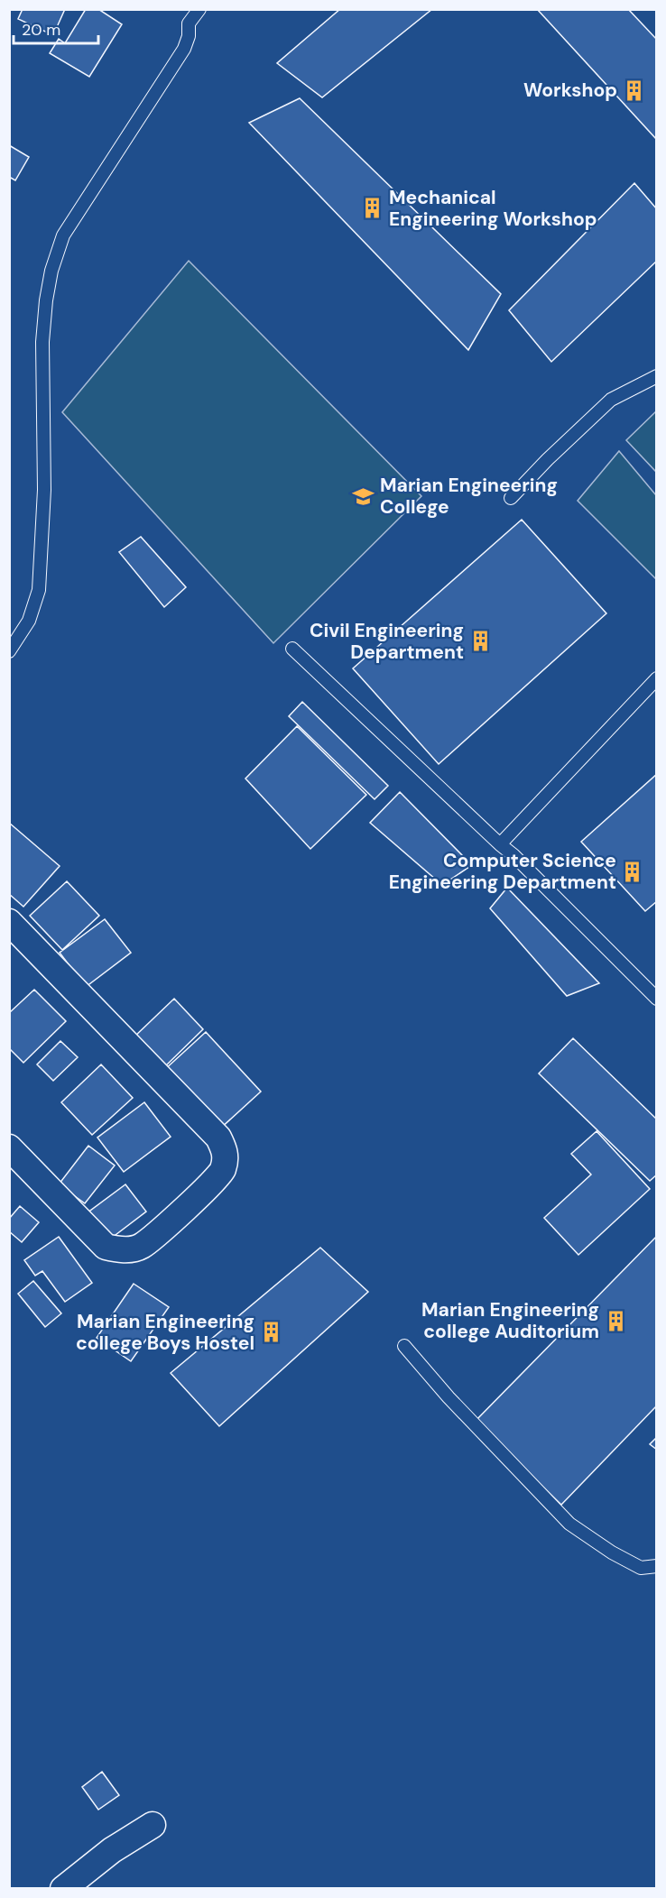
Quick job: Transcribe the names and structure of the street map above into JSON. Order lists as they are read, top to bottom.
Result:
{
  "places": {
    "building": [
      "Workshop",
      "Mechanical Engineering Workshop",
      "Civil Engineering Department",
      "Computer Science Engineering Department",
      "Marian Engineering college Auditorium",
      "Marian Engineering college Boys Hostel"
    ],
    "school or university": ["Marian Engineering College"]
  },
  "scale_bar": "20 m"
}
